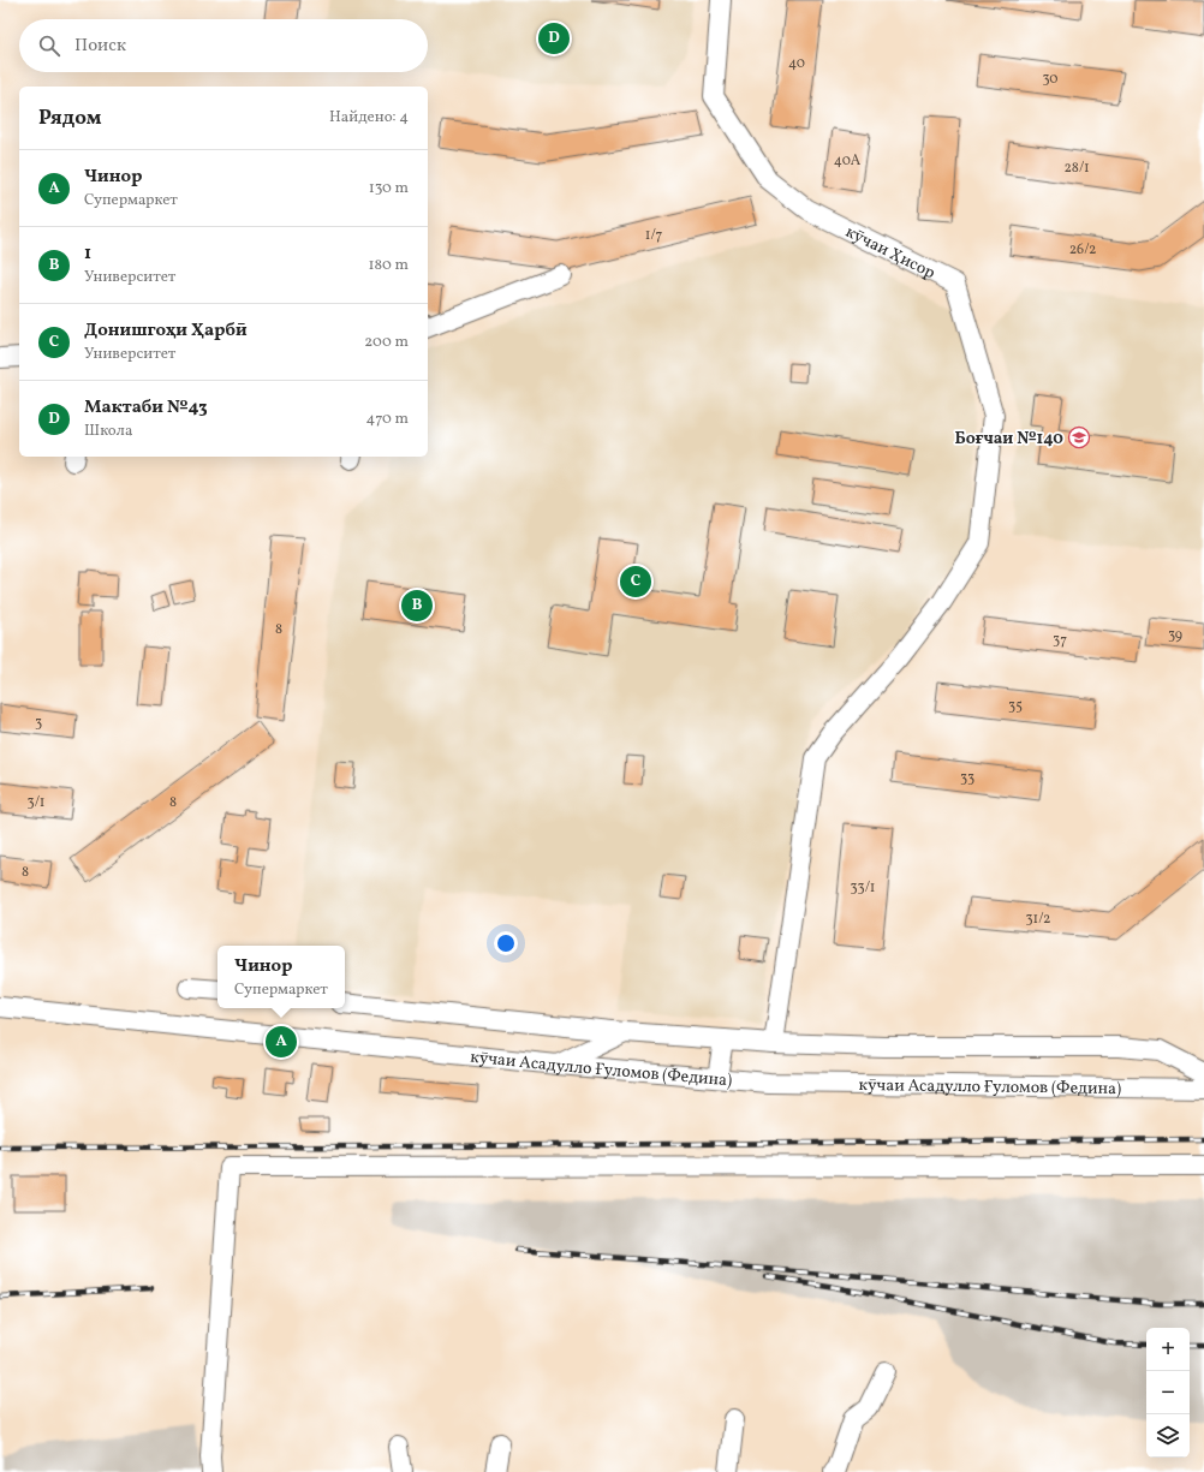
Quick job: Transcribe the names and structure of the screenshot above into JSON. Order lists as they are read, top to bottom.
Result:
{
  "streets": {
    "street": ["кӯчаи Ҳисор", "кӯчаи Асадулло Ғуломов (Федина)"]
  },
  "places": {
    "school or university": ["Боғчаи №140"]
  },
  "house_numbers": [
    "40",
    "30",
    "40А",
    "28/1",
    "1/7",
    "26/2",
    "8",
    "39",
    "37",
    "35",
    "3",
    "33",
    "3/1",
    "8",
    "8",
    "33/1",
    "31/2"
  ],
  "page": {
    "search": "Поиск",
    "pins": [
      "D",
      "C",
      "B",
      "A"
    ],
    "heading": ["Рядом", "Найдено: 4"],
    "list": [
      {
        "mark": "A",
        "name": "Чинор",
        "note": "Супермаркет",
        "value": "130 m"
      },
      {
        "mark": "B",
        "name": "1",
        "note": "Университет",
        "value": "180 m"
      },
      {
        "mark": "C",
        "name": "Донишгоҳи Ҳарбӣ",
        "note": "Университет",
        "value": "200 m"
      },
      {
        "mark": "D",
        "name": "Мактаби №43",
        "note": "Школа",
        "value": "470 m"
      }
    ],
    "popup": ["Чинор", "Супермаркет"],
    "map_buttons": ["+", "−"]
  }
}
